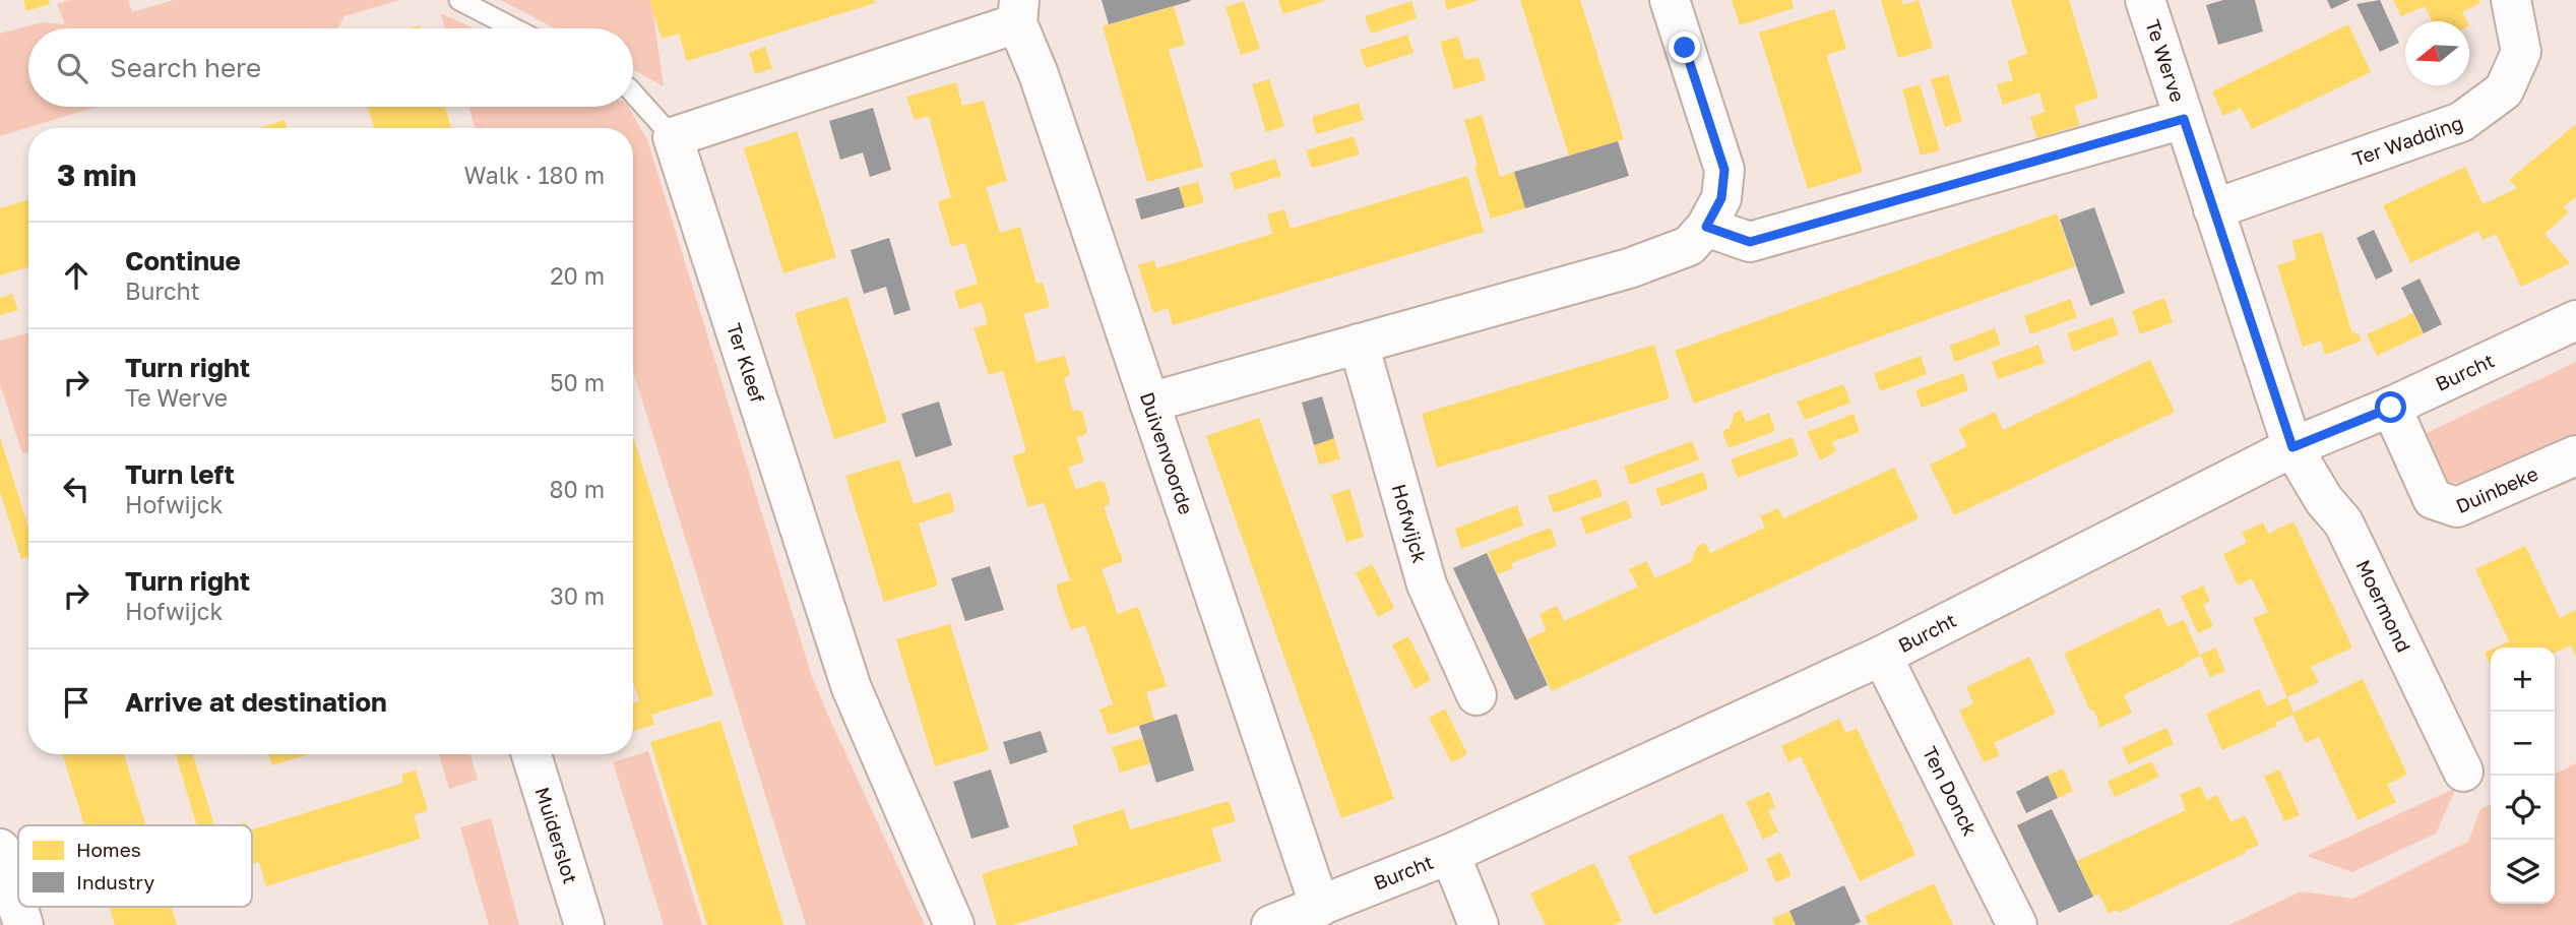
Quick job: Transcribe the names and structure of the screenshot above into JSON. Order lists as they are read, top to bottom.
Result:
{
  "streets": {
    "street": [
      "Te Werve",
      "Ter Wadding",
      "Ter Kleef",
      "Burcht",
      "Duivenvoorde",
      "Duinbeke",
      "Hofwijck",
      "Moermond",
      "Ten Donck",
      "Muiderslot"
    ]
  },
  "crossings": [
    ["Te Werve", "Ter Wadding"],
    ["Te Werve", "Burcht"],
    ["Te Werve", "Moermond"],
    ["Burcht", "Duivenvoorde"],
    ["Burcht", "Duinbeke"],
    ["Burcht", "Moermond"],
    ["Burcht", "Ten Donck"]
  ],
  "legend": ["Homes", "Industry"],
  "north": "left",
  "page": {
    "search": "Search here",
    "heading": ["3 min", "Walk · 180 m"],
    "list": [
      ["Continue", "Burcht", "20 m"],
      ["Turn right", "Te Werve", "50 m"],
      ["Turn left", "Hofwijck", "80 m"],
      ["Turn right", "Hofwijck", "30 m"],
      "Arrive at destination"
    ],
    "map_buttons": ["+", "−"]
  }
}
